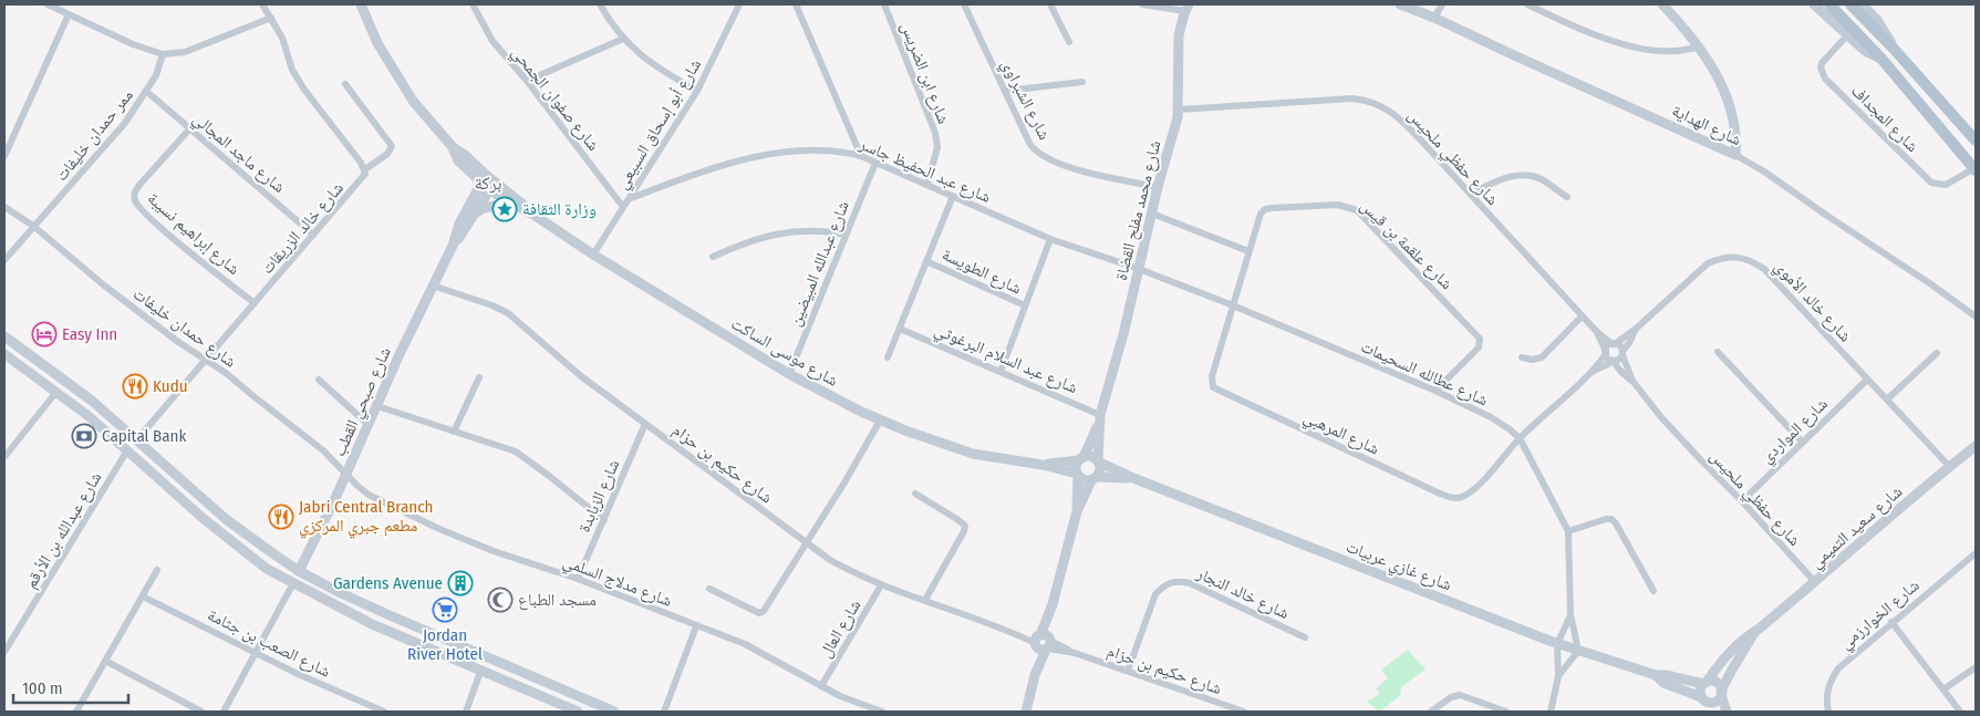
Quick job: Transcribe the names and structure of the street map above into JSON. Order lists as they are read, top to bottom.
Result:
{
  "streets": {
    "street": [
      "شارع ابن الضريس",
      "شارع صفوان الجمحي",
      "شارع الشبراوي",
      "شارع المجداف",
      "شارع أبو إسحاق السبيعي",
      "شارع الهداية",
      "ممر حمدان خليفات",
      "شارع ماجد المجالي",
      "شارع حفظي ملحيس",
      "شارع عبد الحفيظ جاسر",
      "شارع محمد مفلح القضاة",
      "شارع خالد الزريقات",
      "شارع إبراهيم نسيبة",
      "شارع علقمة بن قيس",
      "شارع عبدالله المبيضين",
      "شارع الطويسة",
      "شارع خالد الأموي",
      "شارع حمدان خليفات",
      "شارع موسى الساكت",
      "شارع عبد السلام البرغوثي",
      "شارع عطالله السحيمات",
      "شارع صبحي القطب",
      "شارع المواردي",
      "شارع المرهبي",
      "شارع حكيم بن حزام",
      "شارع الزبابدة",
      "شارع سعيد التميمي",
      "شارع عبدالله بن الأرقم",
      "شارع غازي عربيات",
      "شارع مدلاج السلمي",
      "شارع خالد النجار",
      "شارع الخوارزمي",
      "شارع العال",
      "شارع الصعب بن جثامة"
    ]
  },
  "crossings": [
    ["شارع ابن الضريس", "شارع عبد الحفيظ جاسر"],
    ["شارع صفوان الجمحي", "شارع أبو إسحاق السبيعي"],
    ["شارع الشبراوي", "شارع محمد مفلح القضاة"],
    ["شارع أبو إسحاق السبيعي", "شارع عبد الحفيظ جاسر"],
    ["شارع أبو إسحاق السبيعي", "شارع موسى الساكت"],
    ["ممر حمدان خليفات", "شارع ماجد المجالي"],
    ["ممر حمدان خليفات", "شارع حمدان خليفات"],
    ["شارع ماجد المجالي", "شارع خالد الزريقات"],
    ["شارع ماجد المجالي", "شارع إبراهيم نسيبة"],
    ["شارع حفظي ملحيس", "شارع محمد مفلح القضاة"],
    ["شارع حفظي ملحيس", "شارع خالد الأموي"],
    ["شارع حفظي ملحيس", "شارع المواردي"],
    ["شارع حفظي ملحيس", "شارع سعيد التميمي"],
    ["شارع عبد الحفيظ جاسر", "شارع محمد مفلح القضاة"],
    ["شارع عبد الحفيظ جاسر", "شارع عبدالله المبيضين"],
    ["شارع عبد الحفيظ جاسر", "شارع عطالله السحيمات"],
    ["شارع محمد مفلح القضاة", "شارع موسى الساكت"],
    ["شارع محمد مفلح القضاة", "شارع عبد السلام البرغوثي"],
    ["شارع محمد مفلح القضاة", "شارع عطالله السحيمات"],
    ["شارع محمد مفلح القضاة", "شارع غازي عربيات"],
    ["شارع خالد الزريقات", "شارع إبراهيم نسيبة"],
    ["شارع خالد الزريقات", "شارع حمدان خليفات"],
    ["شارع علقمة بن قيس", "شارع عطالله السحيمات"],
    ["شارع علقمة بن قيس", "شارع المرهبي"],
    ["شارع عبدالله المبيضين", "شارع موسى الساكت"],
    ["شارع خالد الأموي", "شارع المواردي"],
    ["شارع خالد الأموي", "شارع سعيد التميمي"],
    ["شارع حمدان خليفات", "شارع صبحي القطب"],
    ["شارع حمدان خليفات", "شارع مدلاج السلمي"],
    ["شارع موسى الساكت", "شارع صبحي القطب"],
    ["شارع موسى الساكت", "شارع غازي عربيات"],
    ["شارع عطالله السحيمات", "شارع المرهبي"],
    ["شارع عطالله السحيمات", "شارع غازي عربيات"],
    ["شارع صبحي القطب", "شارع حكيم بن حزام"],
    ["شارع صبحي القطب", "شارع مدلاج السلمي"],
    ["شارع حكيم بن حزام", "شارع الزبابدة"],
    ["شارع حكيم بن حزام", "شارع خالد النجار"],
    ["شارع حكيم بن حزام", "شارع العال"],
    ["شارع الزبابدة", "شارع مدلاج السلمي"],
    ["شارع سعيد التميمي", "شارع غازي عربيات"],
    ["شارع مدلاج السلمي", "شارع العال"]
  ],
  "districts": ["بركة"],
  "places": {
    "place": ["وزارة الثقافة"],
    "hotel": ["Easy Inn"],
    "restaurant": ["Kudu", "Jabri Central Branch مطعم جبري المركزي"],
    "bank": ["Capital Bank"],
    "building": ["Gardens Avenue"],
    "mosque": ["مسجد الطباع"],
    "supermarket": ["Jordan River Hotel"]
  },
  "scale_bar": "100 m"
}
